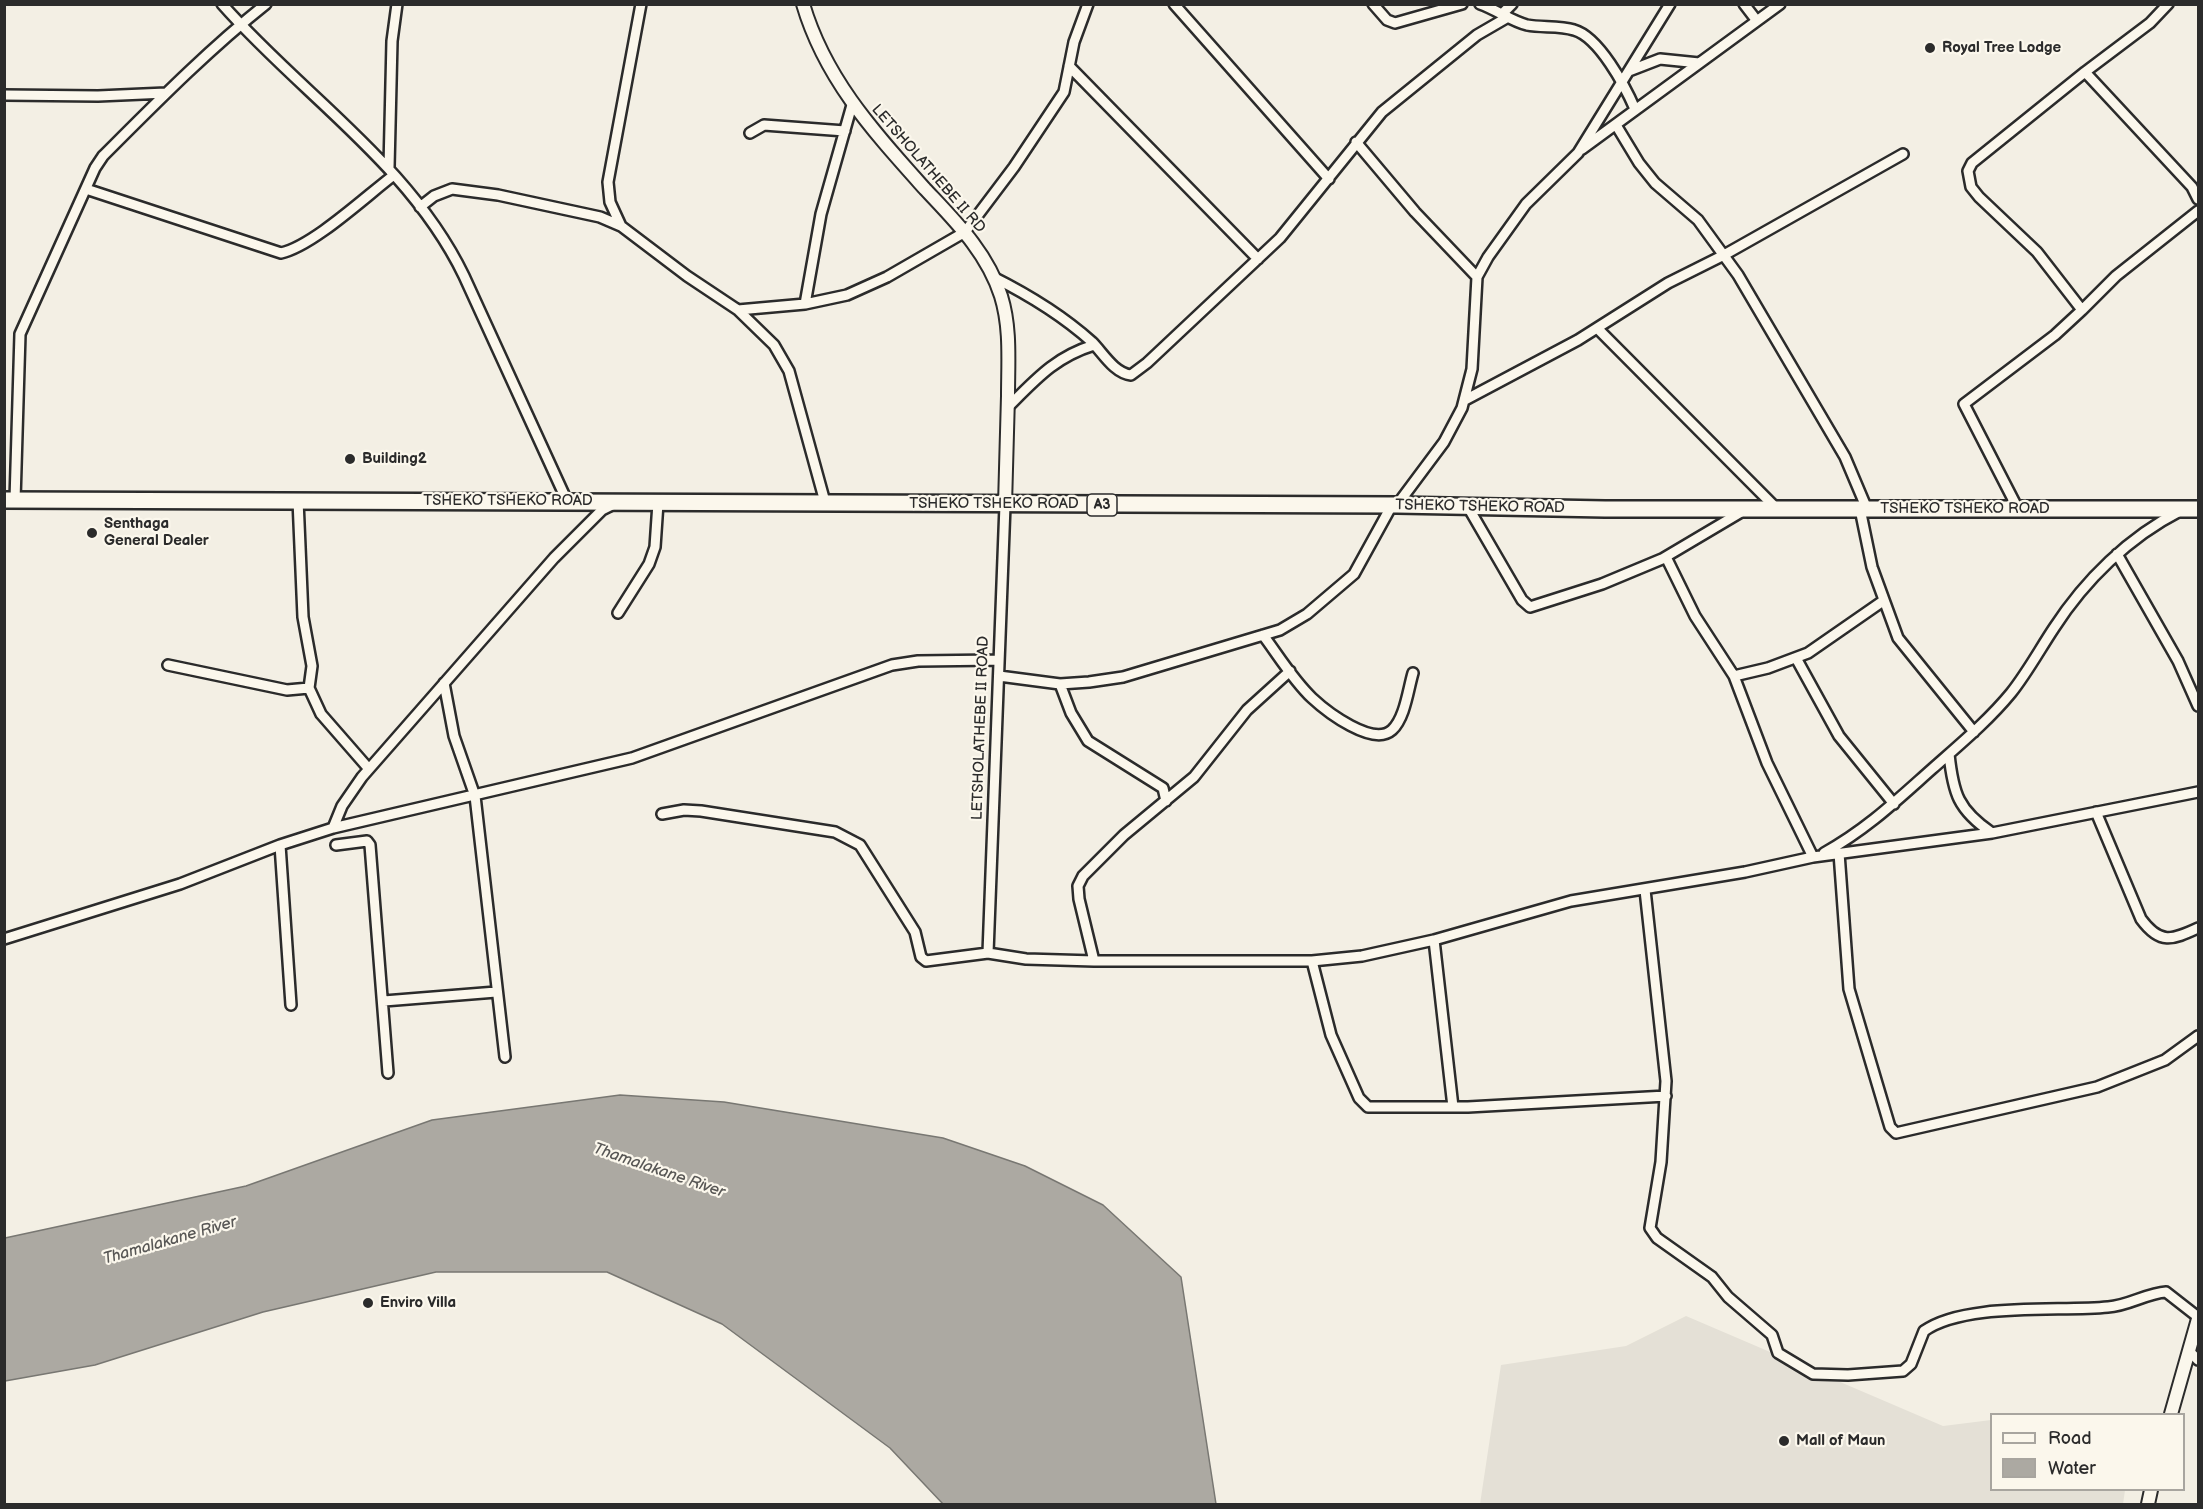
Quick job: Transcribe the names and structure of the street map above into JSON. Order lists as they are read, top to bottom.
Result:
{
  "streets": {
    "highway": ["TSHEKO TSHEKO ROAD", "A3"],
    "street": ["LETSHOLATHEBE II RD", "LETSHOLATHEBE II ROAD"]
  },
  "crossings": [
    ["LETSHOLATHEBE II RD", "TSHEKO TSHEKO ROAD"],
    ["LETSHOLATHEBE II RD", "LETSHOLATHEBE II ROAD"],
    ["TSHEKO TSHEKO ROAD", "LETSHOLATHEBE II ROAD"]
  ],
  "water": ["Thamalakane River"],
  "places": [
    "Royal Tree Lodge",
    "Building2",
    "Senthaga General Dealer",
    "Enviro Villa",
    "Mall of Maun"
  ],
  "legend": ["Road", "Water"]
}
